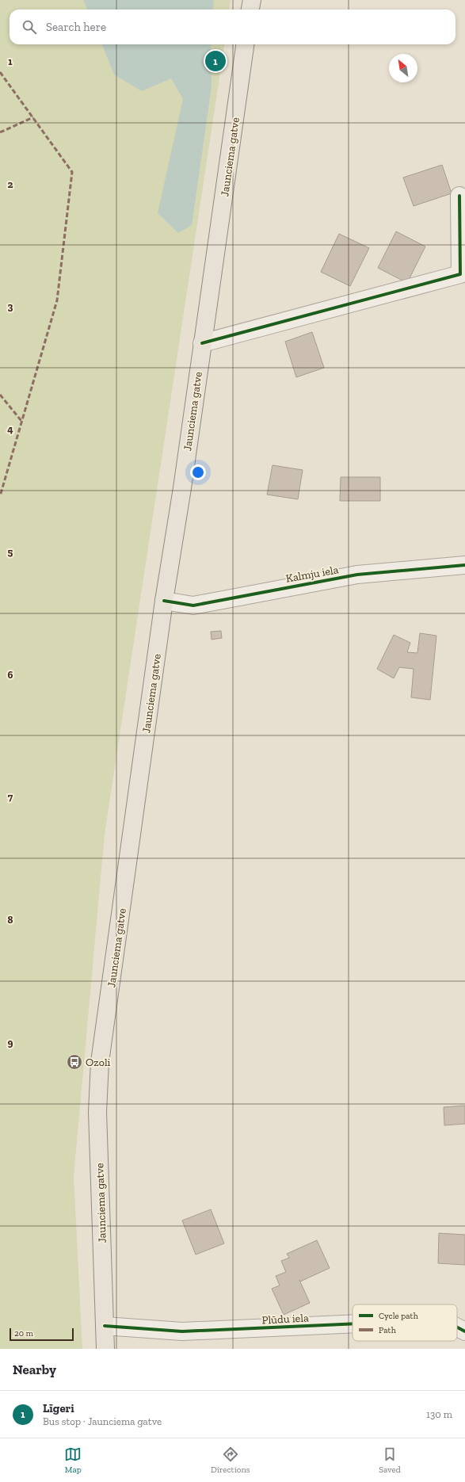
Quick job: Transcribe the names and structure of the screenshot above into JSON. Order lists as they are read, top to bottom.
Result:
{
  "streets": {
    "main road": ["Jaunciema gatve"],
    "street": ["Kalmju iela", "Plūdu iela"]
  },
  "crossings": [
    ["Jaunciema gatve", "Kalmju iela"],
    ["Jaunciema gatve", "Plūdu iela"]
  ],
  "places": {
    "bus stop": ["Ozoli"]
  },
  "legend": ["Cycle path", "Path"],
  "scale_bar": "20 m",
  "north": "top left",
  "page": {
    "search": "Search here",
    "pins": "1",
    "scale": "20 m",
    "heading": "Nearby",
    "list": [
      {
        "mark": "1",
        "name": "Līgeri",
        "note": "Bus stop · Jaunciema gatve",
        "value": "130 m"
      }
    ],
    "nav": ["Map", "Directions", "Saved"]
  },
  "grid": {
    "rows": [
      "1",
      "2",
      "3",
      "4",
      "5",
      "6",
      "7",
      "8",
      "9"
    ]
  }
}
